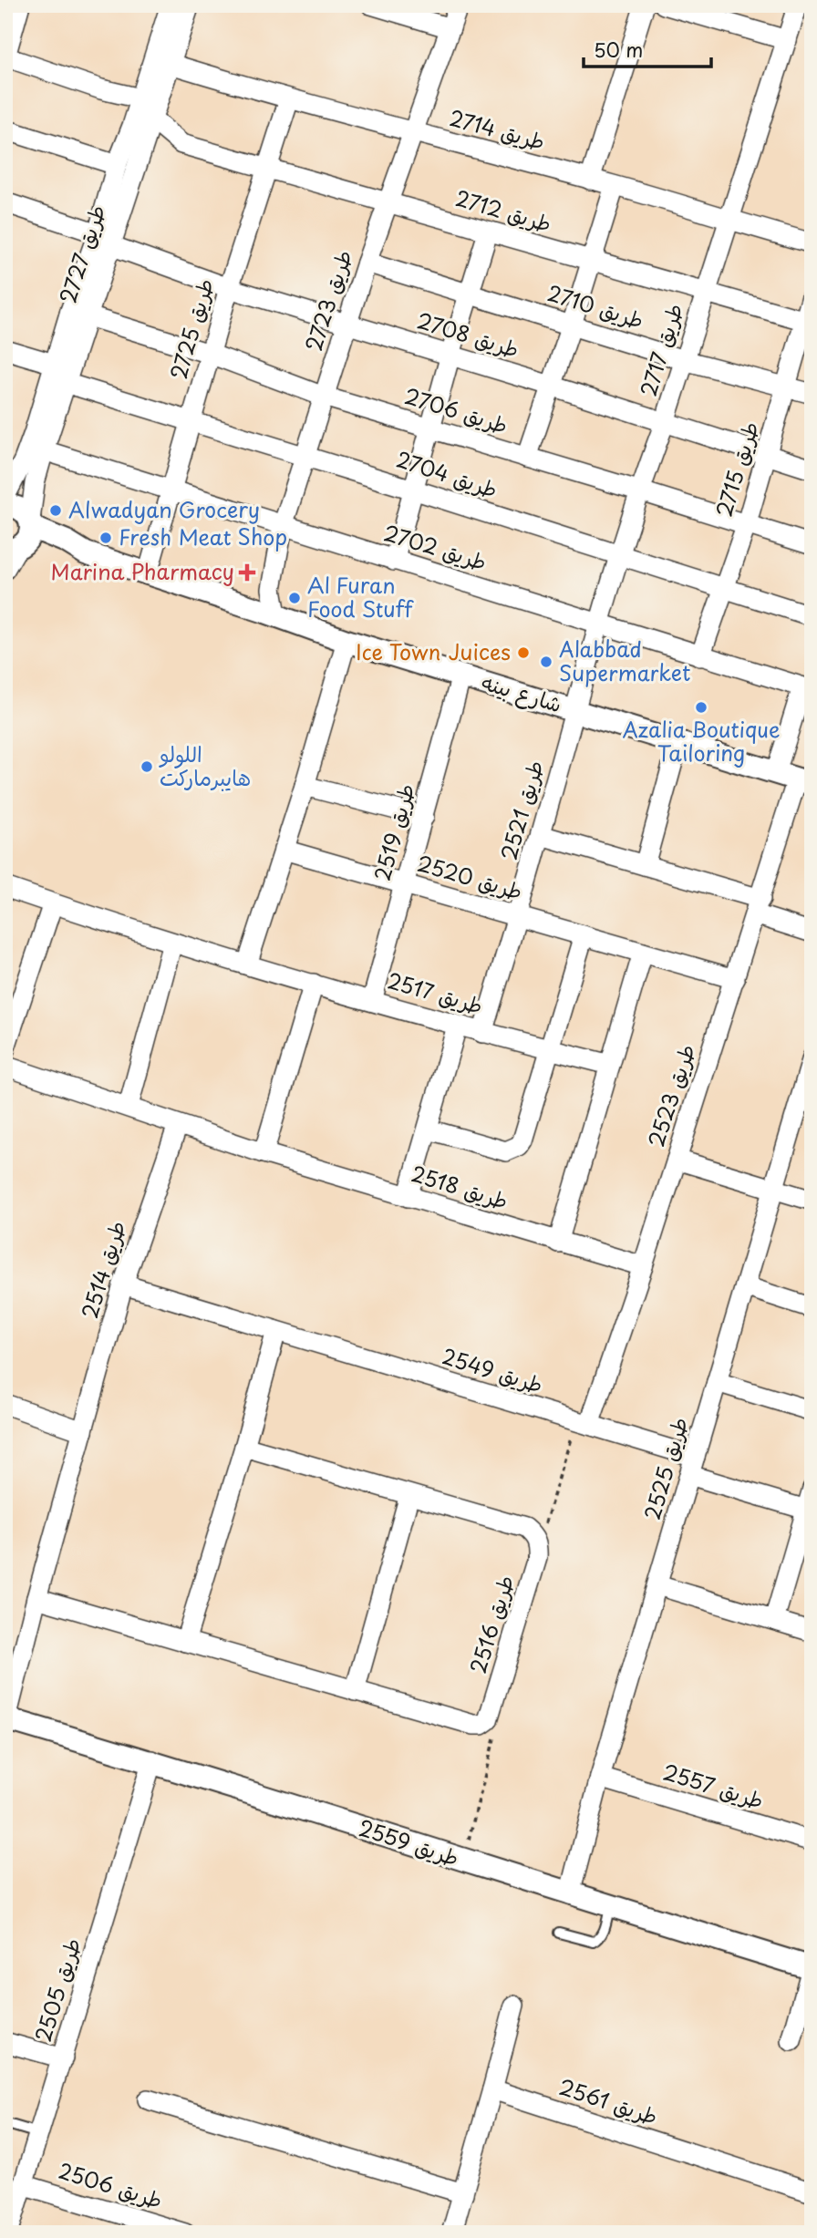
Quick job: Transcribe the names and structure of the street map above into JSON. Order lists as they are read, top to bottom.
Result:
{
  "streets": {
    "street": [
      "طريق 2714",
      "طريق 2712",
      "طريق 2727",
      "طريق 2723",
      "طريق 2710",
      "طريق 2725",
      "طريق 2708",
      "طريق 2717",
      "طريق 2706",
      "طريق 2715",
      "طريق 2704",
      "طريق 2702",
      "شارع بينه",
      "طريق 2521",
      "طريق 2519",
      "طريق 2520",
      "طريق 2517",
      "طريق 2523",
      "طريق 2518",
      "طريق 2514",
      "طريق 2549",
      "طريق 2525",
      "طريق 2516",
      "طريق 2557",
      "طريق 2559",
      "طريق 2505",
      "طريق 2561",
      "طريق 2506"
    ]
  },
  "crossings": [
    ["طريق 2714", "طريق 2727"],
    ["طريق 2714", "طريق 2723"],
    ["طريق 2714", "طريق 2725"],
    ["طريق 2714", "طريق 2717"],
    ["طريق 2712", "طريق 2727"],
    ["طريق 2712", "طريق 2723"],
    ["طريق 2712", "طريق 2725"],
    ["طريق 2712", "طريق 2717"],
    ["طريق 2712", "طريق 2715"],
    ["طريق 2727", "طريق 2708"],
    ["طريق 2727", "طريق 2706"],
    ["طريق 2727", "طريق 2704"],
    ["طريق 2727", "طريق 2702"],
    ["طريق 2727", "شارع بينه"],
    ["طريق 2723", "طريق 2710"],
    ["طريق 2723", "طريق 2708"],
    ["طريق 2723", "طريق 2706"],
    ["طريق 2723", "طريق 2704"],
    ["طريق 2723", "طريق 2702"],
    ["طريق 2723", "شارع بينه"],
    ["طريق 2710", "طريق 2717"],
    ["طريق 2710", "طريق 2715"],
    ["طريق 2725", "طريق 2708"],
    ["طريق 2725", "طريق 2706"],
    ["طريق 2725", "طريق 2704"],
    ["طريق 2725", "طريق 2702"],
    ["طريق 2725", "شارع بينه"],
    ["طريق 2708", "طريق 2717"],
    ["طريق 2708", "طريق 2715"],
    ["طريق 2717", "طريق 2706"],
    ["طريق 2717", "طريق 2704"],
    ["طريق 2717", "طريق 2702"],
    ["طريق 2717", "شارع بينه"],
    ["طريق 2717", "طريق 2521"],
    ["طريق 2706", "طريق 2715"],
    ["طريق 2715", "طريق 2704"],
    ["طريق 2715", "طريق 2702"],
    ["طريق 2702", "طريق 2523"],
    ["شارع بينه", "طريق 2521"],
    ["شارع بينه", "طريق 2519"],
    ["شارع بينه", "طريق 2523"],
    ["طريق 2521", "طريق 2520"],
    ["طريق 2521", "طريق 2517"],
    ["طريق 2519", "طريق 2520"],
    ["طريق 2519", "طريق 2517"],
    ["طريق 2520", "طريق 2523"],
    ["طريق 2523", "طريق 2518"],
    ["طريق 2523", "طريق 2549"],
    ["طريق 2518", "طريق 2514"],
    ["طريق 2514", "طريق 2549"],
    ["طريق 2514", "طريق 2559"],
    ["طريق 2549", "طريق 2525"],
    ["طريق 2525", "طريق 2557"],
    ["طريق 2525", "طريق 2559"],
    ["طريق 2559", "طريق 2505"],
    ["طريق 2505", "طريق 2506"]
  ],
  "places": {
    "other": [
      "Alwadyan Grocery",
      "Fresh Meat Shop",
      "Al Furan Food Stuff",
      "Ice Town Juices",
      "Alabbad Supermarket",
      "Azalia Boutique Tailoring",
      "اللولو هايبرماركت"
    ],
    "health": ["Marina Pharmacy"]
  },
  "scale_bar": "50 m"
}
